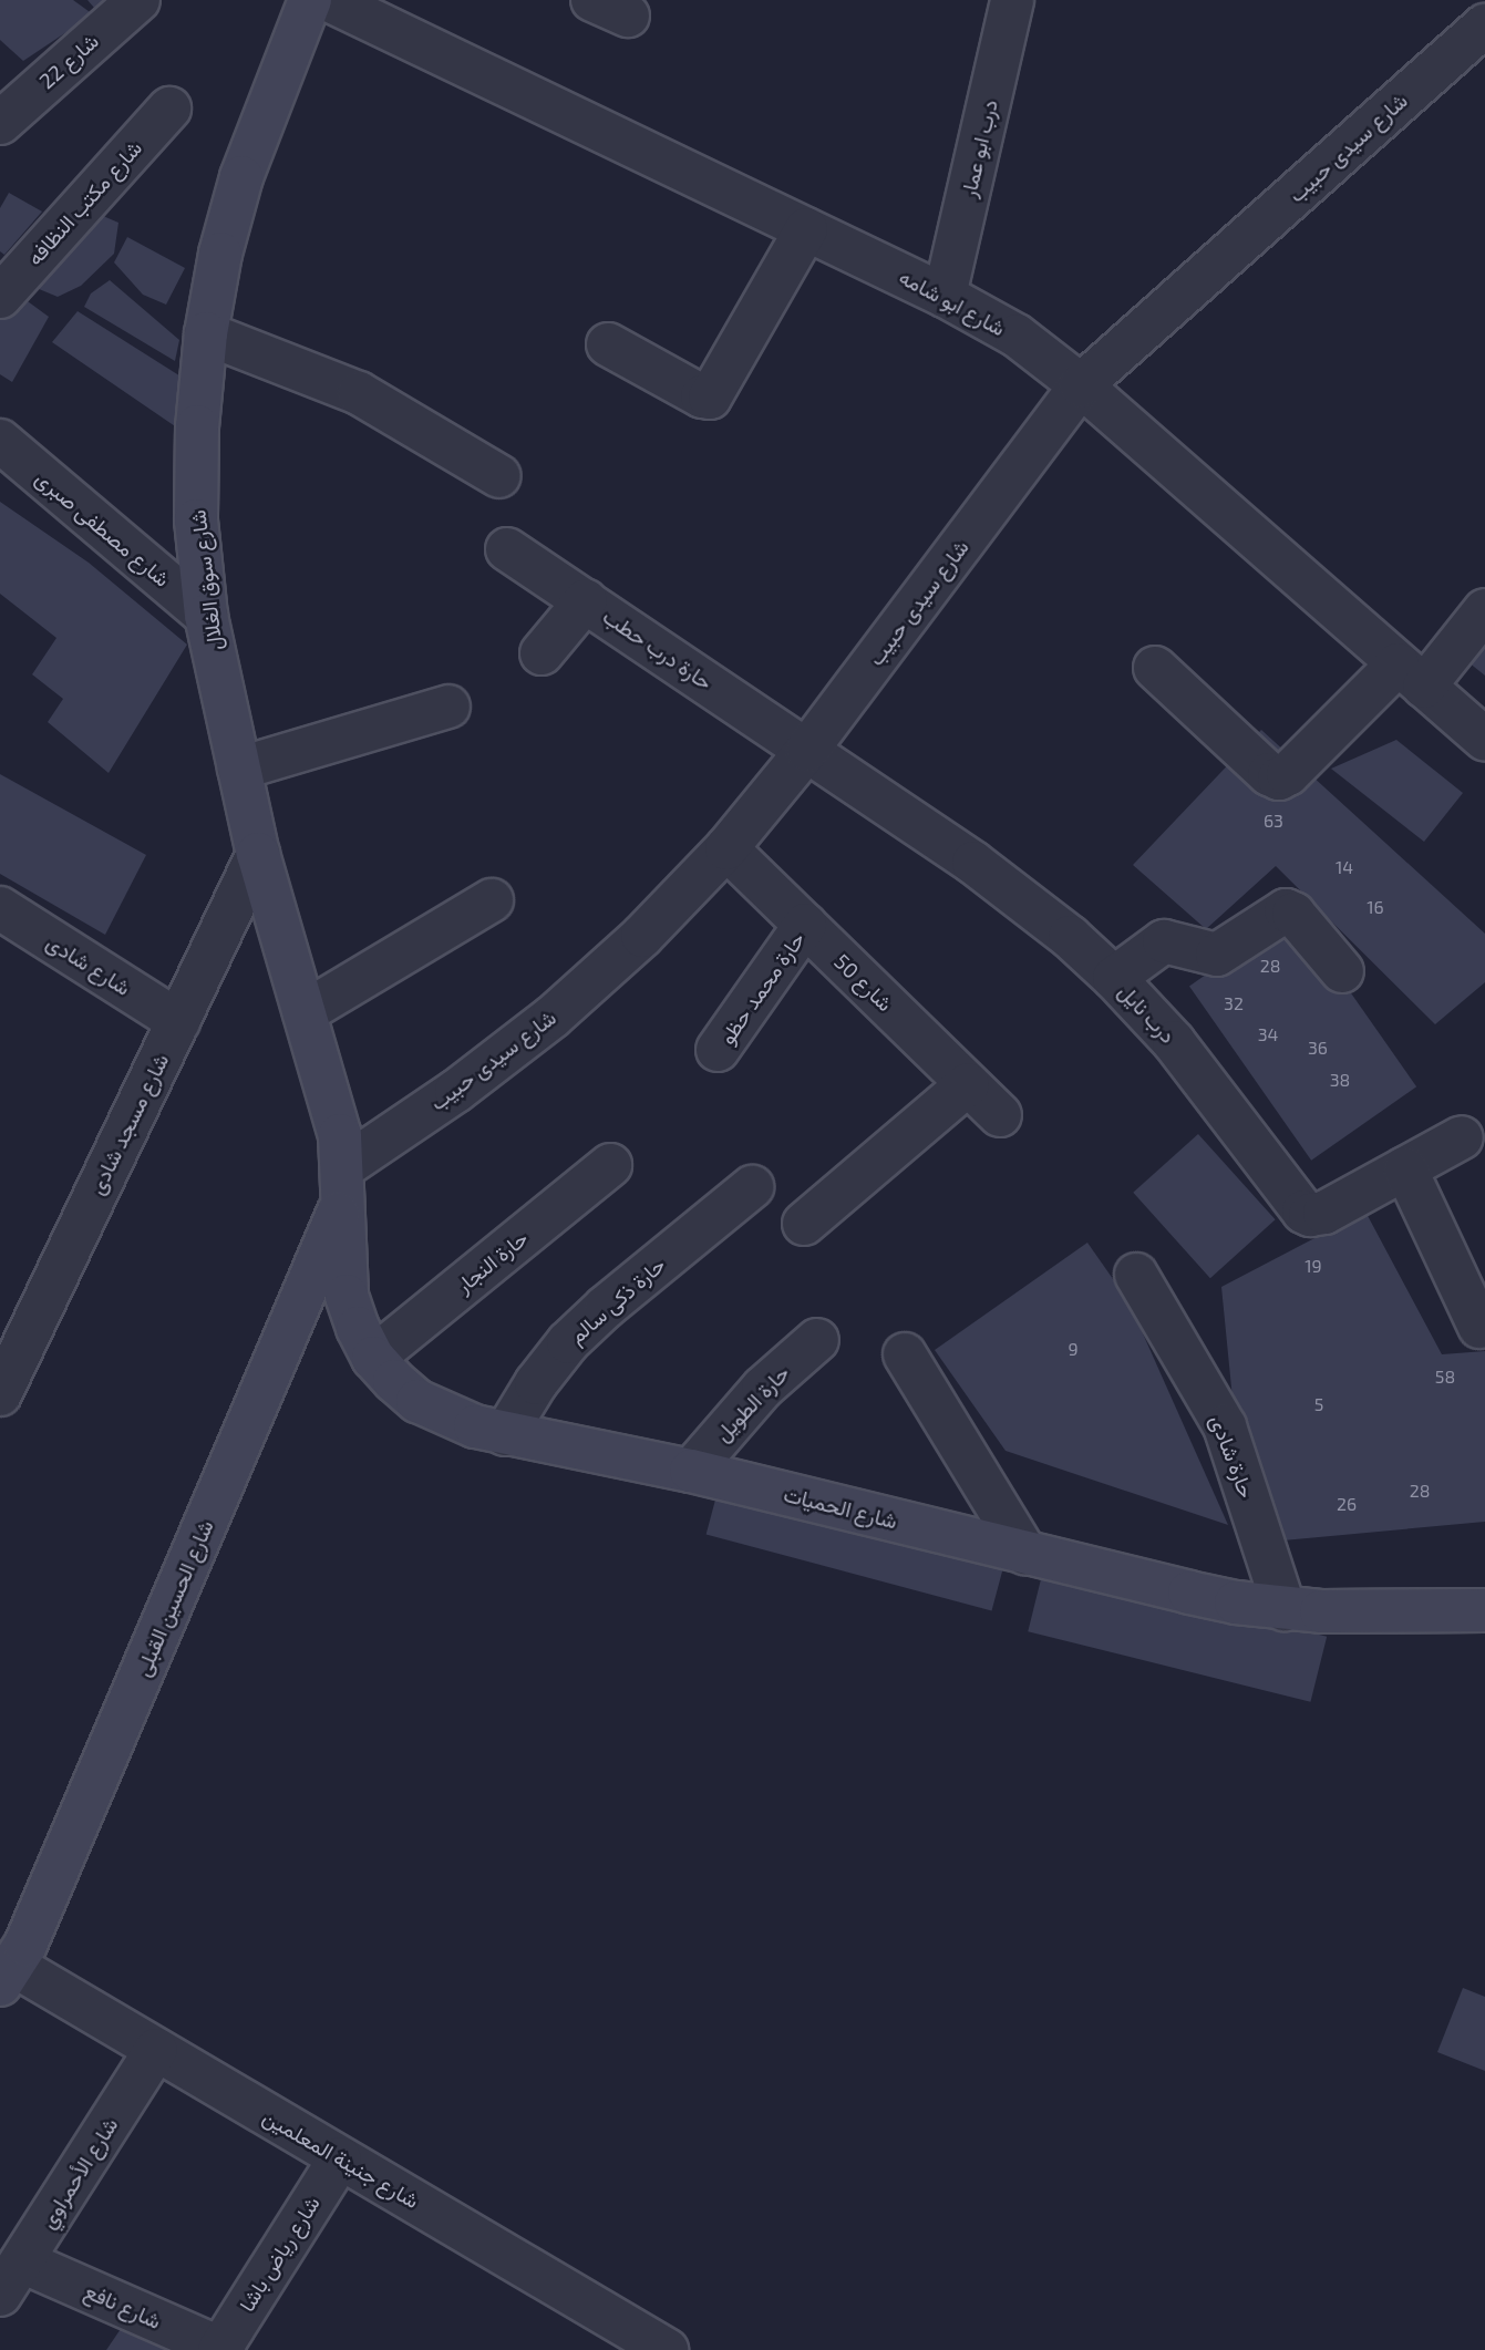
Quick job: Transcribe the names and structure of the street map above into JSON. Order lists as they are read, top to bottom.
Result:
{
  "streets": {
    "main road": ["شارع سوق الغلال", "شارع الحميات", "شارع الحسين القبلى"],
    "street": [
      "شارع 22",
      "شارع سيدى حبيب",
      "درب ابو عمار",
      "شارع مكتب النظافه",
      "شارع ابو شامه",
      "شارع مصطفى صبرى",
      "حارة درب حطب",
      "شارع شادى",
      "شارع 50",
      "حارة محمد حظو",
      "درب نايل",
      "شارع مسجد شادى",
      "حارة النجار",
      "حارة ذكى سالم",
      "حارة الطويل",
      "حارة شادى",
      "شارع جنينة المعلمين",
      "شارع الأحمراوي",
      "شارع رياض باشا",
      "شارع نافع"
    ]
  },
  "crossings": [
    ["شارع سيدى حبيب", "شارع ابو شامه"],
    ["شارع سيدى حبيب", "شارع سوق الغلال"],
    ["شارع سيدى حبيب", "حارة درب حطب"],
    ["شارع سيدى حبيب", "شارع 50"],
    ["شارع سيدى حبيب", "درب نايل"],
    ["شارع سيدى حبيب", "شارع الحميات"],
    ["شارع سيدى حبيب", "شارع الحسين القبلى"],
    ["درب ابو عمار", "شارع ابو شامه"],
    ["شارع مصطفى صبرى", "شارع سوق الغلال"],
    ["شارع سوق الغلال", "شارع مسجد شادى"],
    ["شارع سوق الغلال", "شارع الحميات"],
    ["شارع سوق الغلال", "شارع الحسين القبلى"],
    ["حارة درب حطب", "درب نايل"],
    ["شارع شادى", "شارع مسجد شادى"],
    ["شارع 50", "حارة محمد حظو"],
    ["حارة النجار", "شارع الحميات"],
    ["حارة ذكى سالم", "شارع الحميات"],
    ["حارة الطويل", "شارع الحميات"],
    ["حارة شادى", "شارع الحميات"],
    ["شارع الحميات", "شارع الحسين القبلى"],
    ["شارع الحسين القبلى", "شارع جنينة المعلمين"],
    ["شارع جنينة المعلمين", "شارع الأحمراوي"],
    ["شارع جنينة المعلمين", "شارع رياض باشا"],
    ["شارع الأحمراوي", "شارع نافع"],
    ["شارع رياض باشا", "شارع نافع"]
  ],
  "house_numbers": [
    "63",
    "14",
    "16",
    "28",
    "32",
    "34",
    "36",
    "38",
    "19",
    "9",
    "58",
    "5",
    "28",
    "26"
  ]
}
